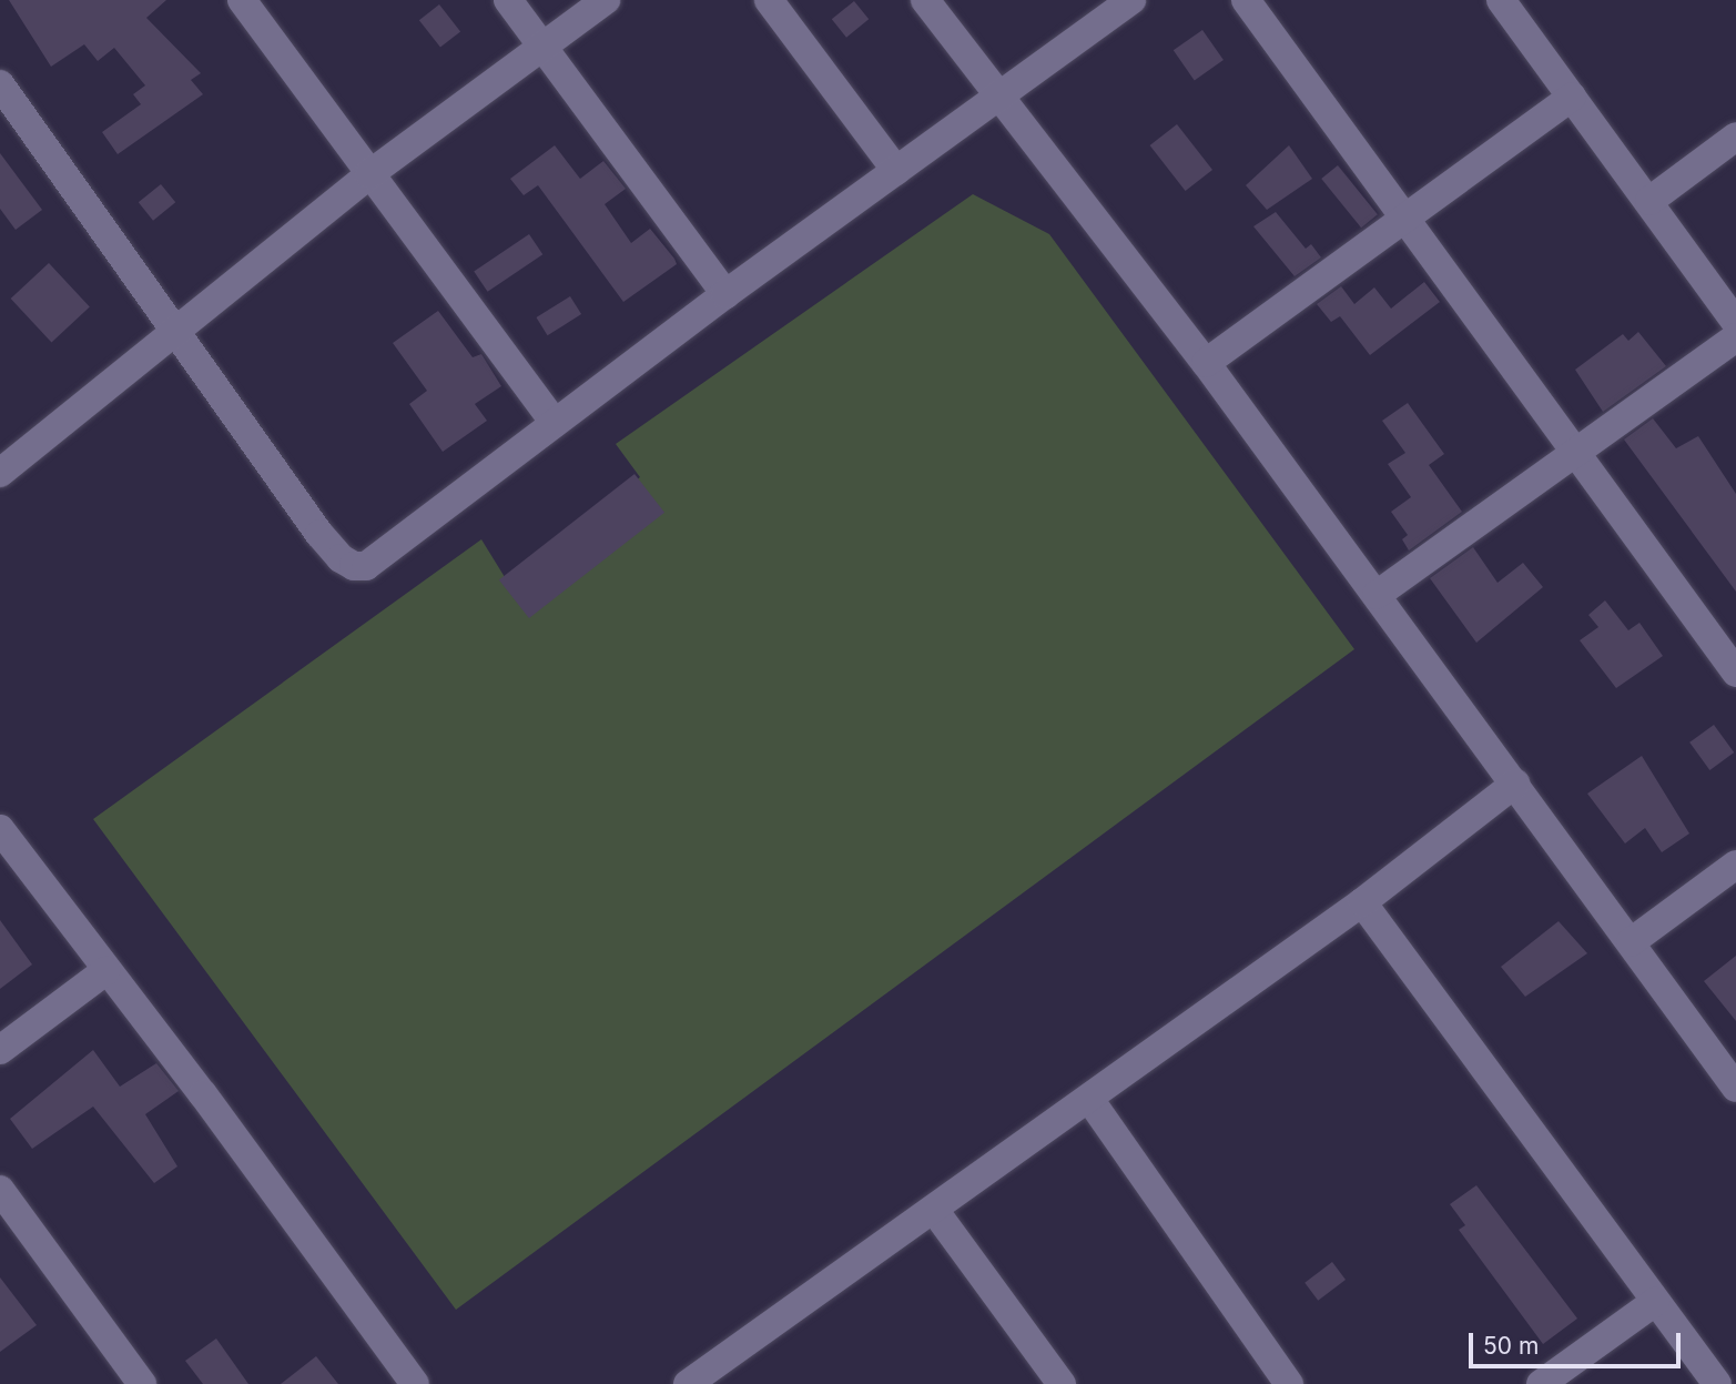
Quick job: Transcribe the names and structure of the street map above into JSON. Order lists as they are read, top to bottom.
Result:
{
  "scale_bar": "50 m"
}
